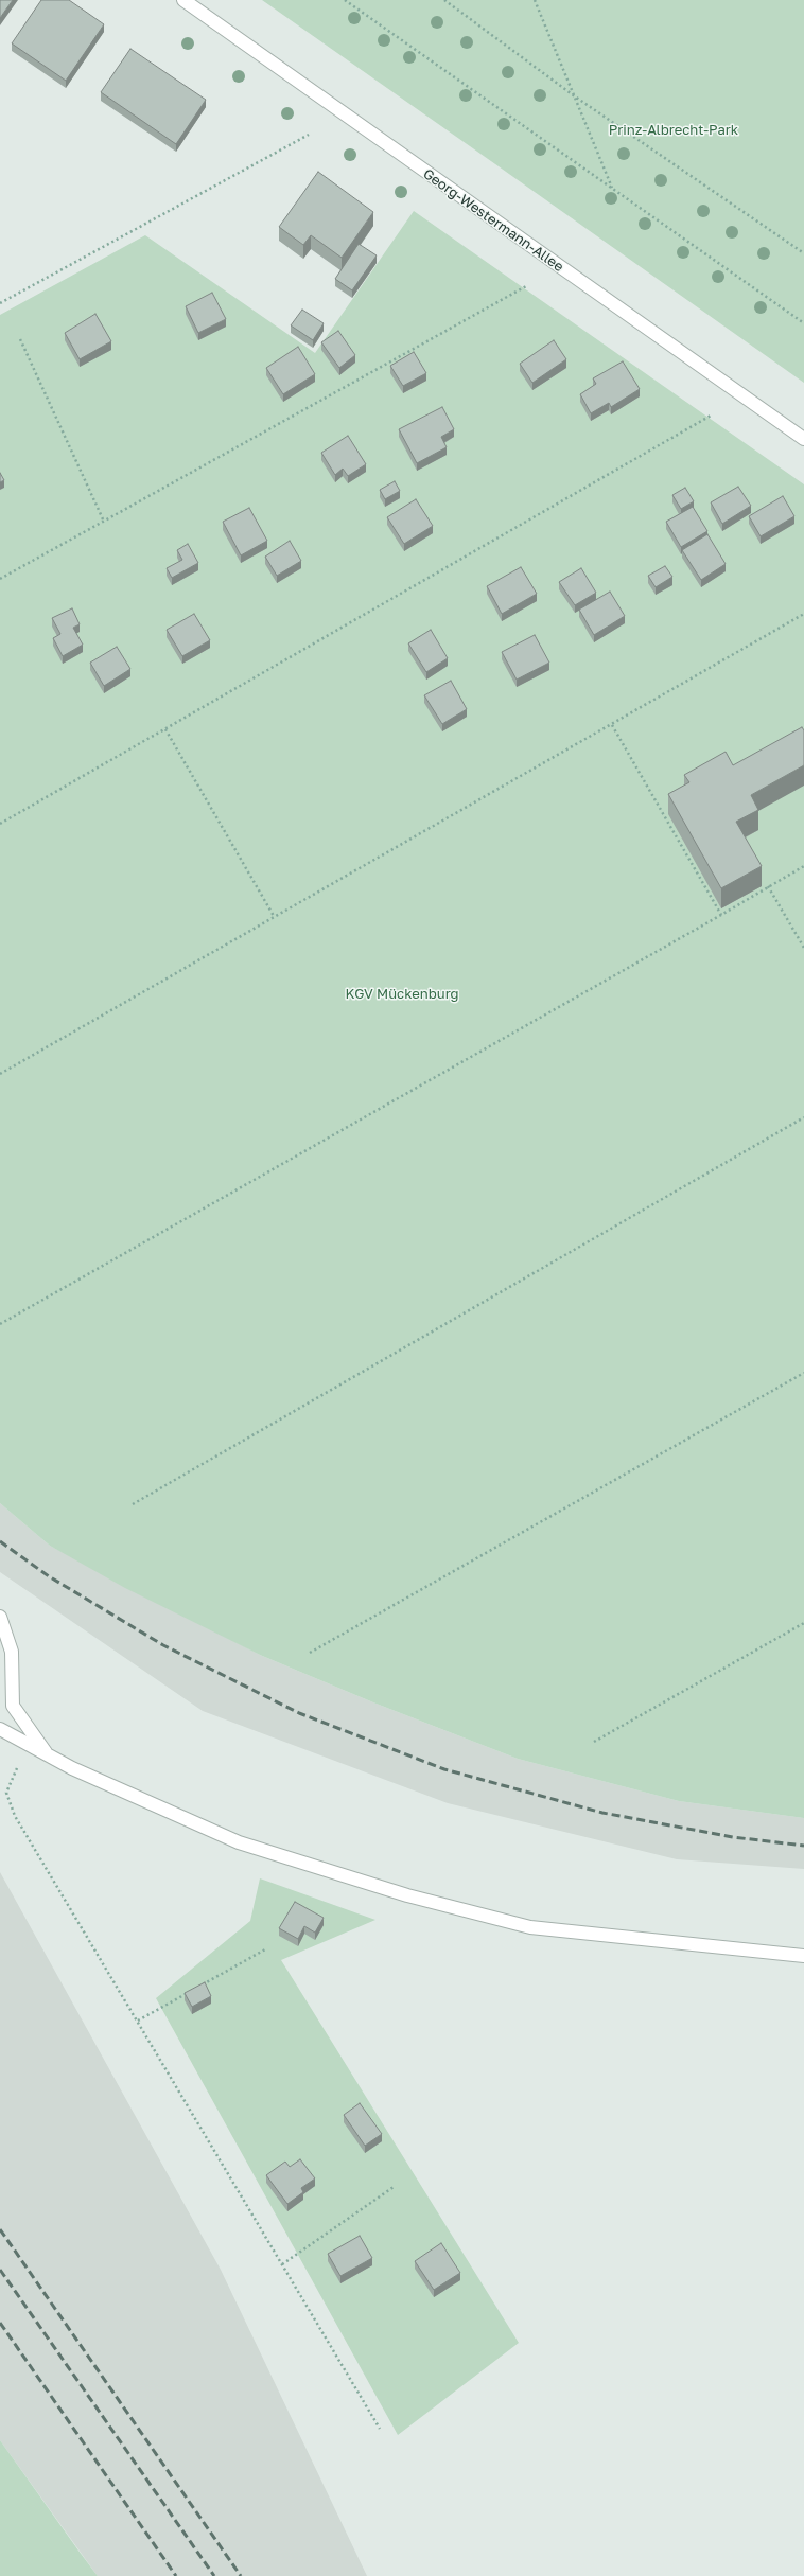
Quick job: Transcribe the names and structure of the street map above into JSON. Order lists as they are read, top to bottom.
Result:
{
  "streets": {
    "street": ["Georg-Westermann-Allee"]
  },
  "parks": ["Prinz-Albrecht-Park", "KGV Mückenburg"]
}
